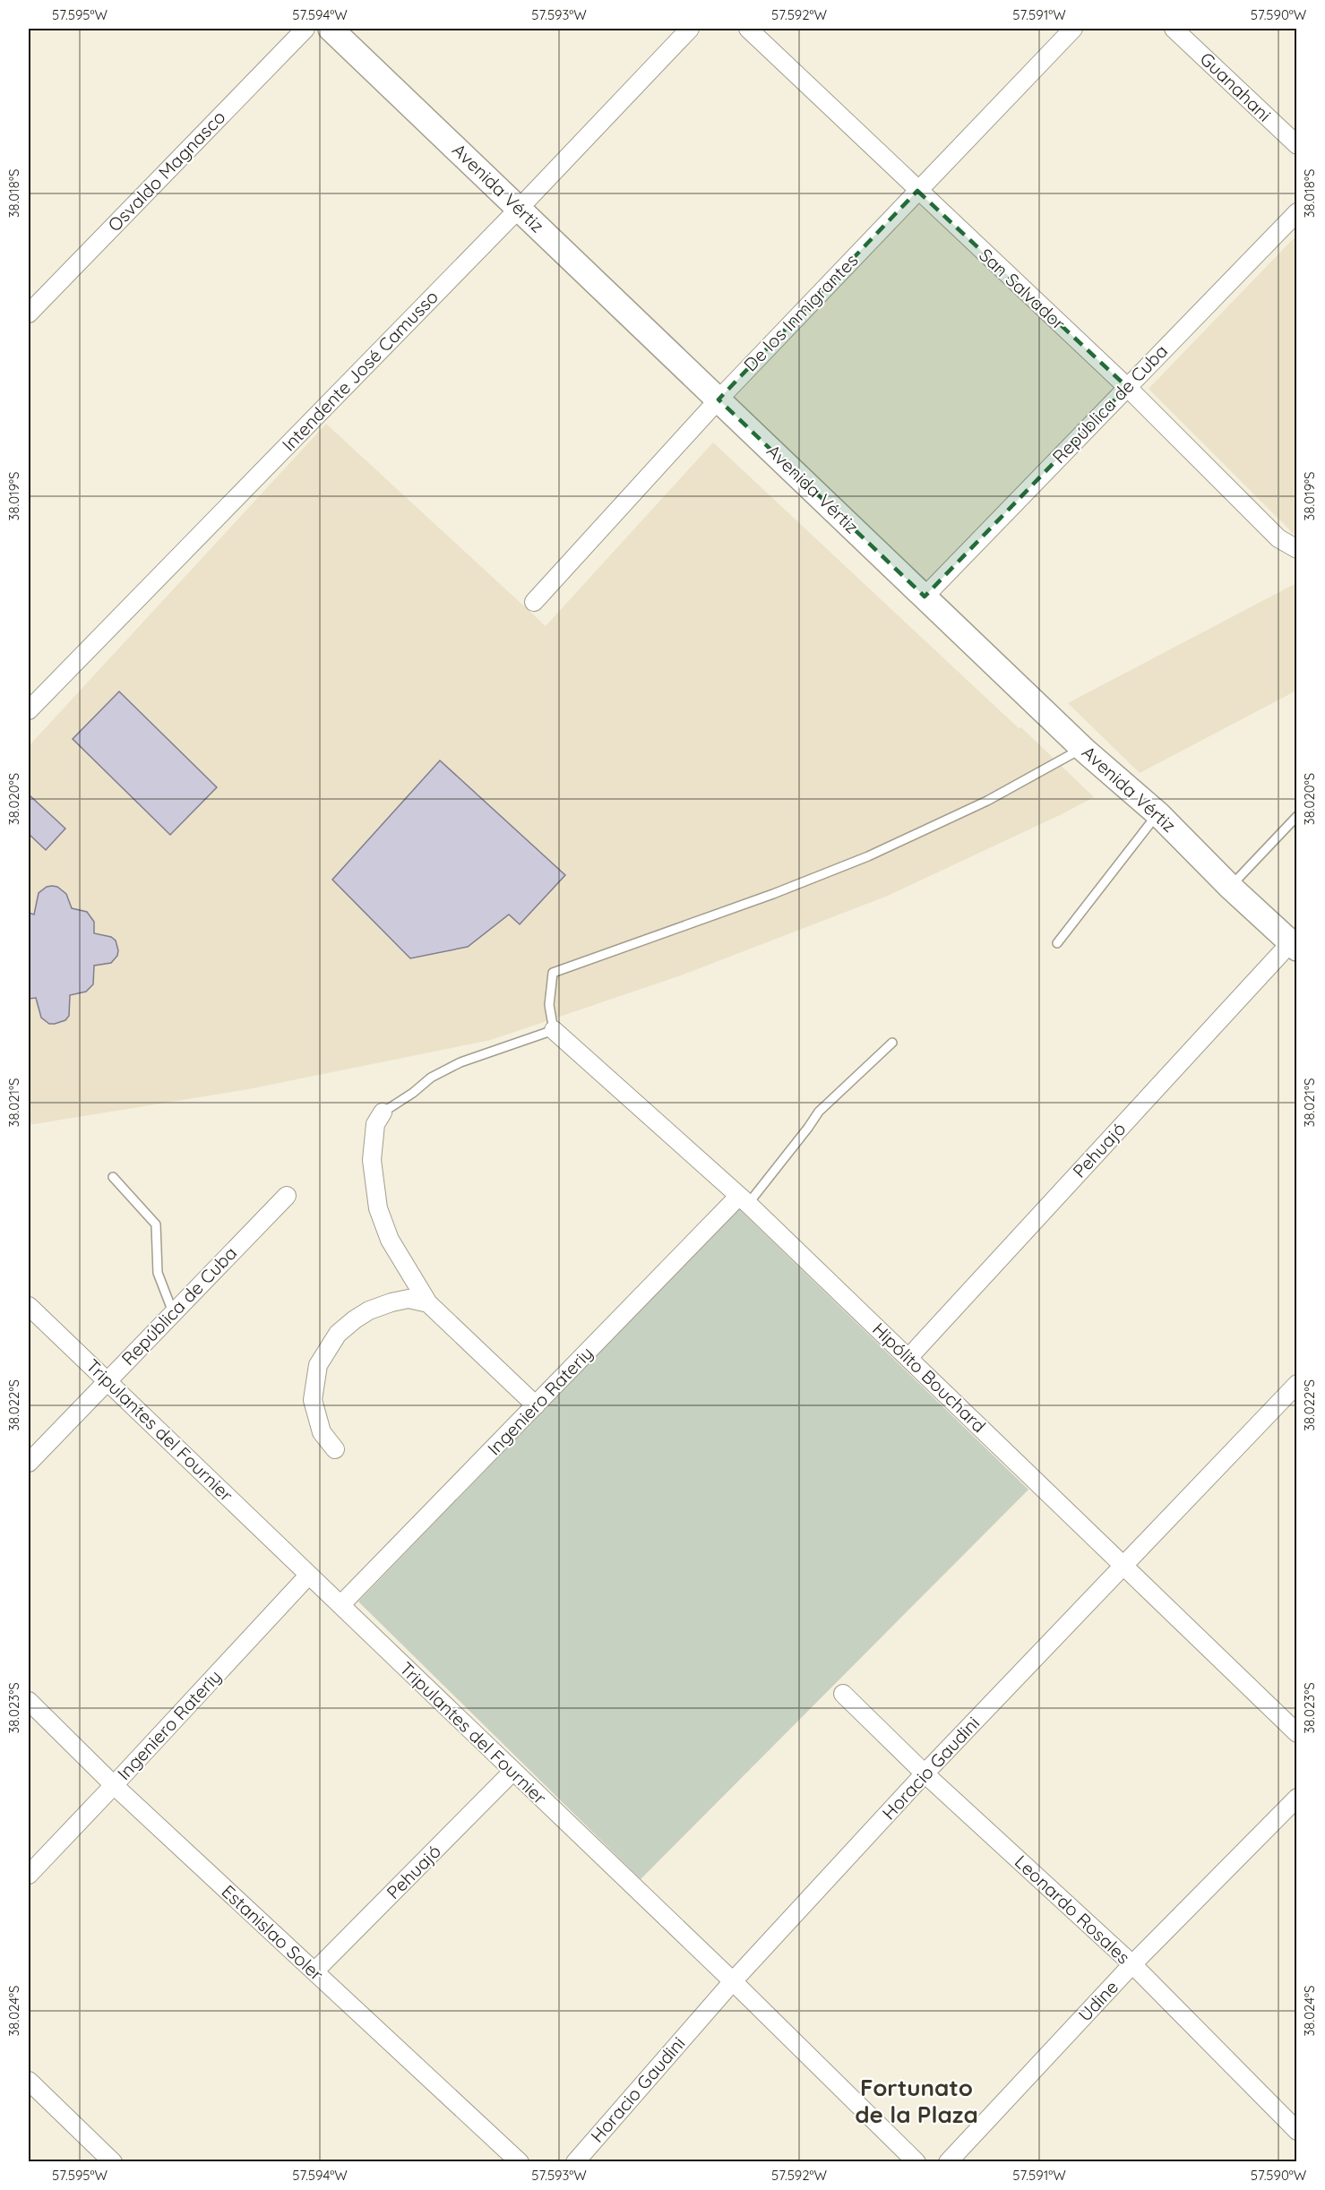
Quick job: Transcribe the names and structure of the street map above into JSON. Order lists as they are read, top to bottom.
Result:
{
  "streets": {
    "street": [
      "Guanahani",
      "Osvaldo Magnasco",
      "Avenida Vértiz",
      "San Salvador",
      "De los Inmigrantes",
      "Intendente José Camusso",
      "República de Cuba",
      "Pehuajó",
      "Hipólito Bouchard",
      "Ingeniero Rateriy",
      "Tripulantes del Fournier",
      "Horacio Gaudini",
      "Leonardo Rosales",
      "Estanislao Soler",
      "Udine"
    ]
  },
  "crossings": [
    ["Avenida Vértiz", "De los Inmigrantes"],
    ["Avenida Vértiz", "Intendente José Camusso"],
    ["Avenida Vértiz", "República de Cuba"],
    ["Avenida Vértiz", "Pehuajó"],
    ["San Salvador", "De los Inmigrantes"],
    ["San Salvador", "República de Cuba"],
    ["República de Cuba", "Tripulantes del Fournier"],
    ["Pehuajó", "Hipólito Bouchard"],
    ["Pehuajó", "Tripulantes del Fournier"],
    ["Pehuajó", "Estanislao Soler"],
    ["Hipólito Bouchard", "Ingeniero Rateriy"],
    ["Hipólito Bouchard", "Horacio Gaudini"],
    ["Ingeniero Rateriy", "Tripulantes del Fournier"],
    ["Ingeniero Rateriy", "Estanislao Soler"],
    ["Tripulantes del Fournier", "Horacio Gaudini"],
    ["Horacio Gaudini", "Leonardo Rosales"],
    ["Leonardo Rosales", "Udine"]
  ],
  "districts": ["Fortunato de la Plaza"],
  "coordinates": [
    "57.595°W",
    "57.594°W",
    "57.593°W",
    "57.592°W",
    "57.591°W",
    "57.590°W",
    "38.018°S",
    "38.019°S",
    "38.020°S",
    "38.021°S",
    "38.022°S",
    "38.023°S",
    "38.024°S"
  ]
}
